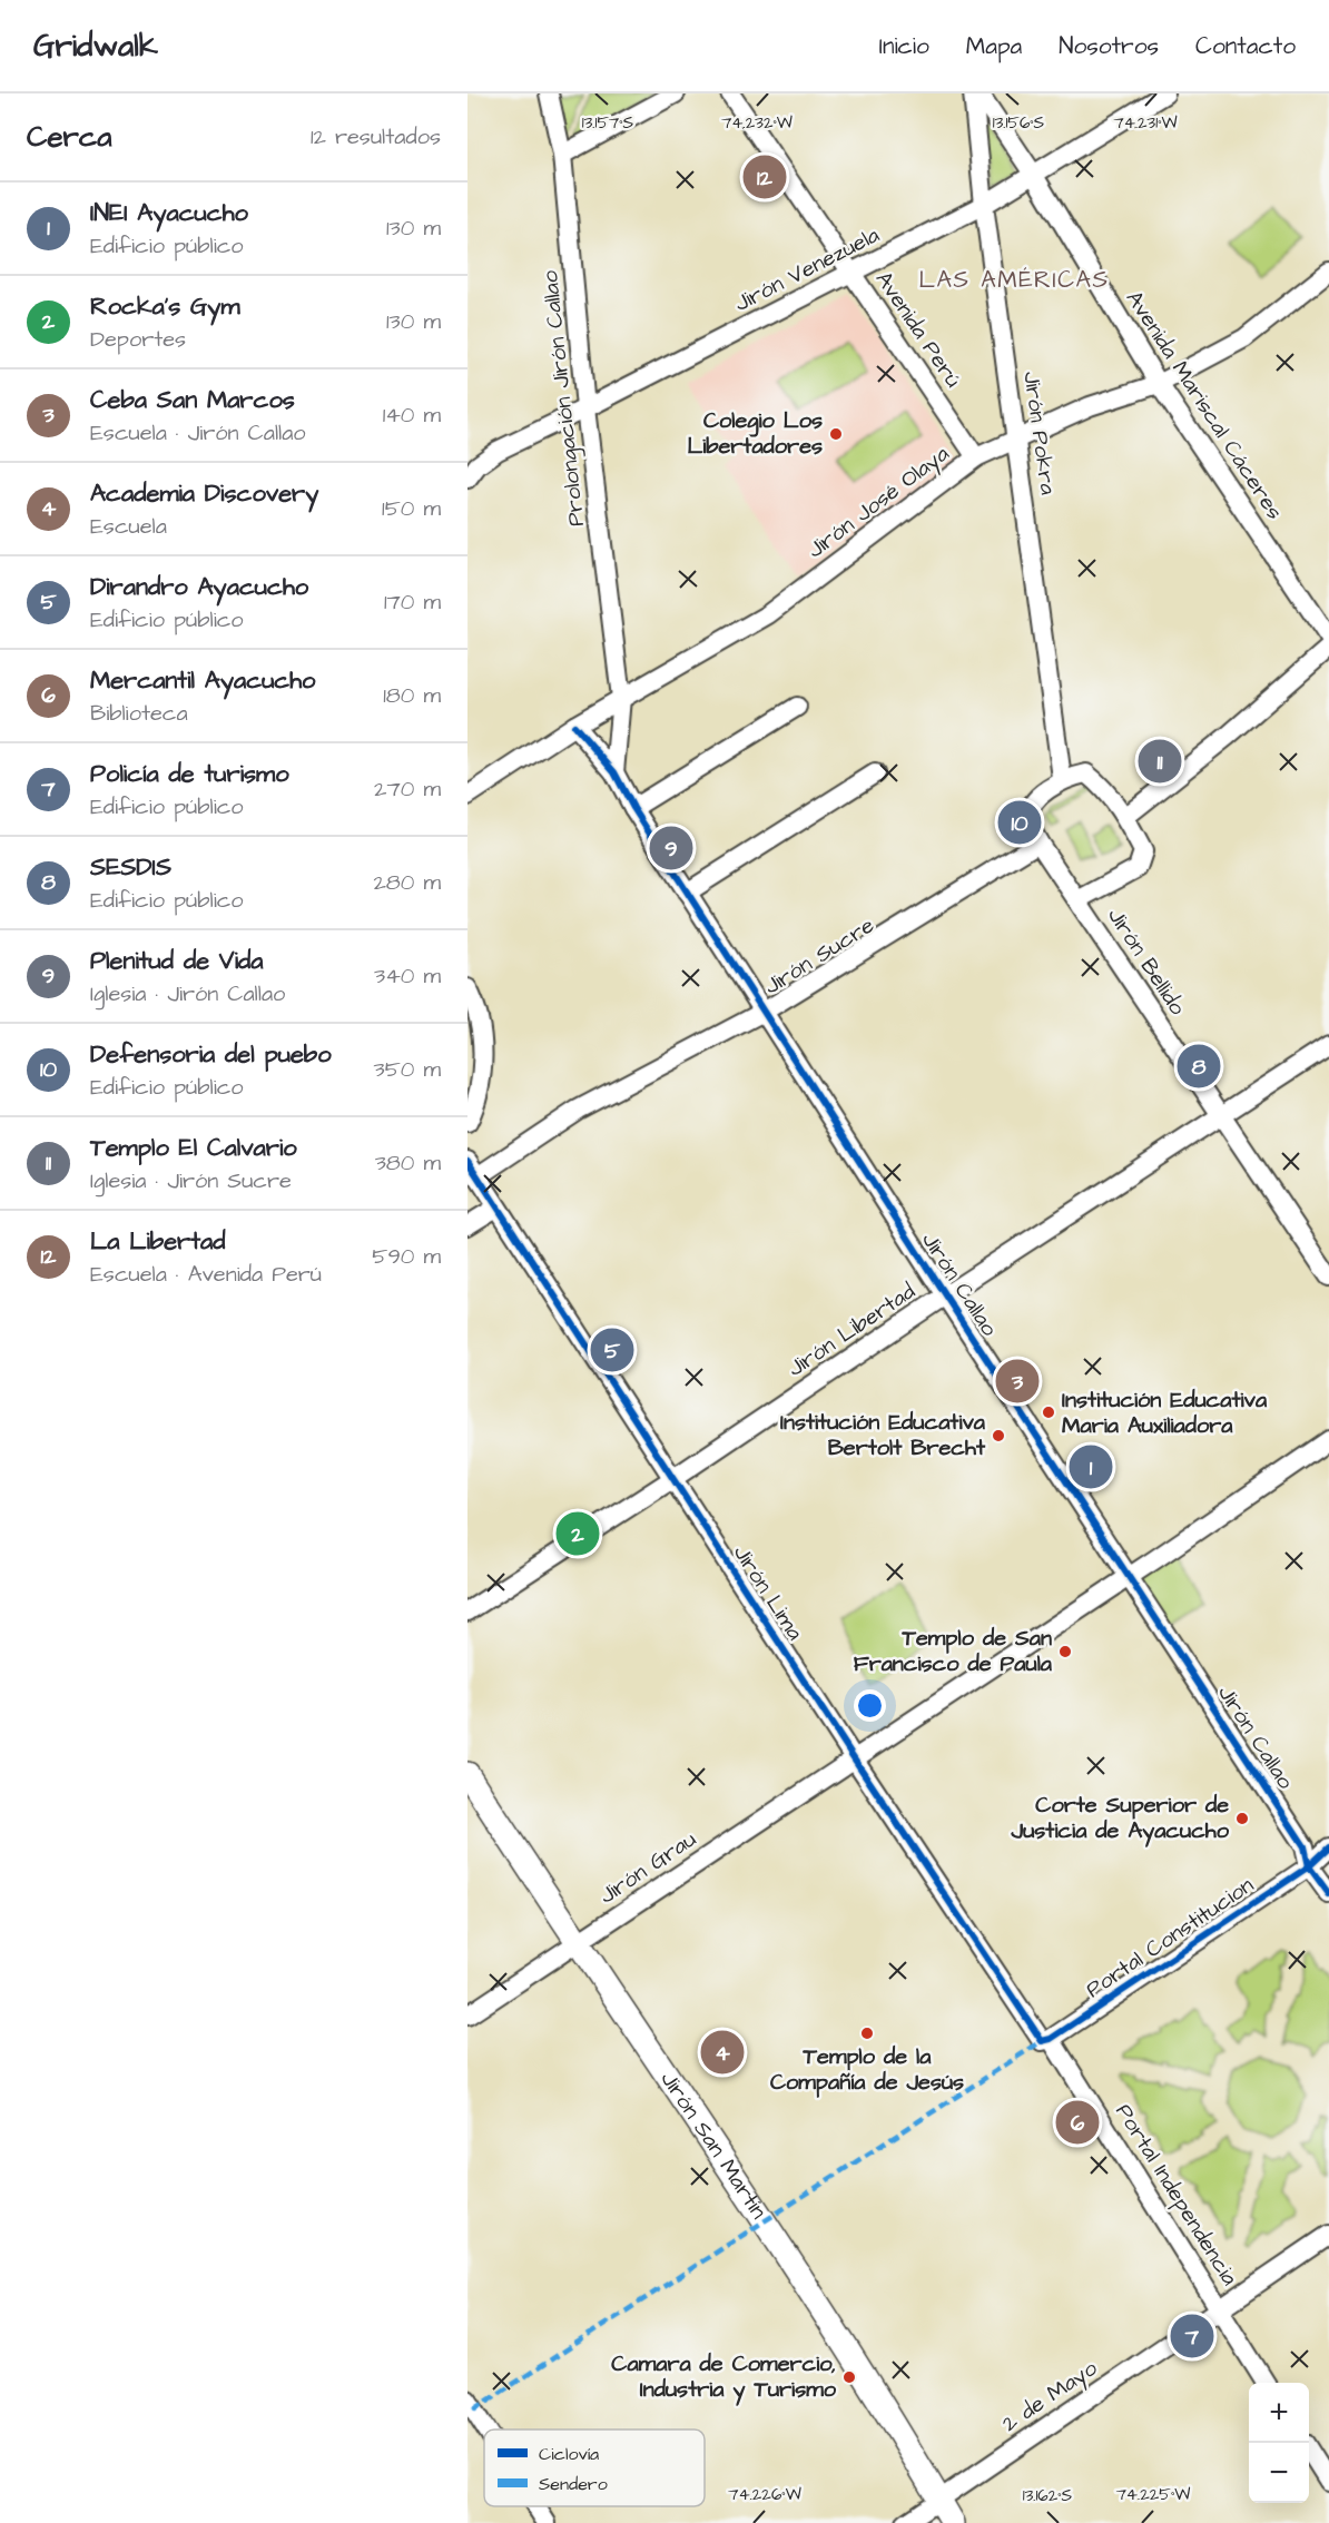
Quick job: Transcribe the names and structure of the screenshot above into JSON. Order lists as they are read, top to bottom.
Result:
{
  "streets": {
    "street": [
      "Jirón Venezuela",
      "Avenida Perú",
      "Prolongación Jirón Callao",
      "Avenida Mariscal Cáceres",
      "Jirón Pokra",
      "Jirón José Olaya",
      "Jirón Sucre",
      "Jirón Bellido",
      "Jirón Callao",
      "Jirón Libertad",
      "Jirón Lima",
      "Jirón Grau",
      "Portal Constitucion",
      "Jirón San Martín",
      "Portal Independencia",
      "2 de Mayo"
    ]
  },
  "crossings": [
    ["Jirón Venezuela", "Avenida Perú"],
    ["Jirón Venezuela", "Prolongación Jirón Callao"],
    ["Jirón Venezuela", "Avenida Mariscal Cáceres"],
    ["Jirón Venezuela", "Jirón Pokra"],
    ["Avenida Perú", "Jirón José Olaya"],
    ["Prolongación Jirón Callao", "Jirón José Olaya"],
    ["Avenida Mariscal Cáceres", "Jirón José Olaya"],
    ["Jirón Pokra", "Jirón José Olaya"],
    ["Jirón Pokra", "Jirón Sucre"],
    ["Jirón Pokra", "Jirón Bellido"],
    ["Jirón José Olaya", "Jirón Callao"],
    ["Jirón Sucre", "Jirón Bellido"],
    ["Jirón Sucre", "Jirón Callao"],
    ["Jirón Sucre", "Jirón Lima"],
    ["Jirón Bellido", "Jirón Libertad"],
    ["Jirón Callao", "Jirón Libertad"],
    ["Jirón Callao", "Jirón Grau"],
    ["Jirón Callao", "Portal Constitucion"],
    ["Jirón Libertad", "Jirón Lima"],
    ["Jirón Lima", "Jirón Grau"],
    ["Jirón Lima", "Portal Constitucion"],
    ["Jirón Lima", "Portal Independencia"],
    ["Jirón Grau", "Jirón San Martín"],
    ["Portal Constitucion", "Portal Independencia"],
    ["Jirón San Martín", "2 de Mayo"],
    ["Portal Independencia", "2 de Mayo"]
  ],
  "districts": ["LAS AMÉRICAS"],
  "places": [
    "Colegio Los Libertadores",
    "Institución Educativa Maria Auxiliadora",
    "Institución Educativa Bertolt Brecht",
    "Templo de San Francisco de Paula",
    "Corte Superior de Justicia de Ayacucho",
    "Templo de la Compañía de Jesús",
    "Camara de Comercio, Industria y Turismo"
  ],
  "legend": ["Ciclovía", "Sendero"],
  "page": {
    "header": "Gridwalk",
    "nav": [
      "Inicio",
      "Mapa",
      "Nosotros",
      "Contacto"
    ],
    "heading": ["Cerca", "12 resultados"],
    "pins": [
      "12",
      "11",
      "10",
      "9",
      "8",
      "5",
      "3",
      "1",
      "2",
      "4",
      "6",
      "7"
    ],
    "list": [
      {
        "mark": "1",
        "name": "INEI Ayacucho",
        "note": "Edificio público",
        "value": "130 m"
      },
      {
        "mark": "2",
        "name": "Rocka's Gym",
        "note": "Deportes",
        "value": "130 m"
      },
      {
        "mark": "3",
        "name": "Ceba San Marcos",
        "note": "Escuela · Jirón Callao",
        "value": "140 m"
      },
      {
        "mark": "4",
        "name": "Academia Discovery",
        "note": "Escuela",
        "value": "150 m"
      },
      {
        "mark": "5",
        "name": "Dirandro Ayacucho",
        "note": "Edificio público",
        "value": "170 m"
      },
      {
        "mark": "6",
        "name": "Mercantil Ayacucho",
        "note": "Biblioteca",
        "value": "180 m"
      },
      {
        "mark": "7",
        "name": "Policía de turismo",
        "note": "Edificio público",
        "value": "270 m"
      },
      {
        "mark": "8",
        "name": "SESDIS",
        "note": "Edificio público",
        "value": "280 m"
      },
      {
        "mark": "9",
        "name": "Plenitud de Vida",
        "note": "Iglesia · Jirón Callao",
        "value": "340 m"
      },
      {
        "mark": "10",
        "name": "Defensoria del puebo",
        "note": "Edificio público",
        "value": "350 m"
      },
      {
        "mark": "11",
        "name": "Templo El Calvario",
        "note": "Iglesia · Jirón Sucre",
        "value": "380 m"
      },
      {
        "mark": "12",
        "name": "La Libertad",
        "note": "Escuela · Avenida Perú",
        "value": "590 m"
      }
    ],
    "map_buttons": ["+", "−"]
  },
  "coordinates": [
    "13.157°S",
    "13.156°S",
    "74.232°W",
    "74.231°W",
    "74.226°W",
    "74.225°W",
    "13.162°S"
  ]
}
